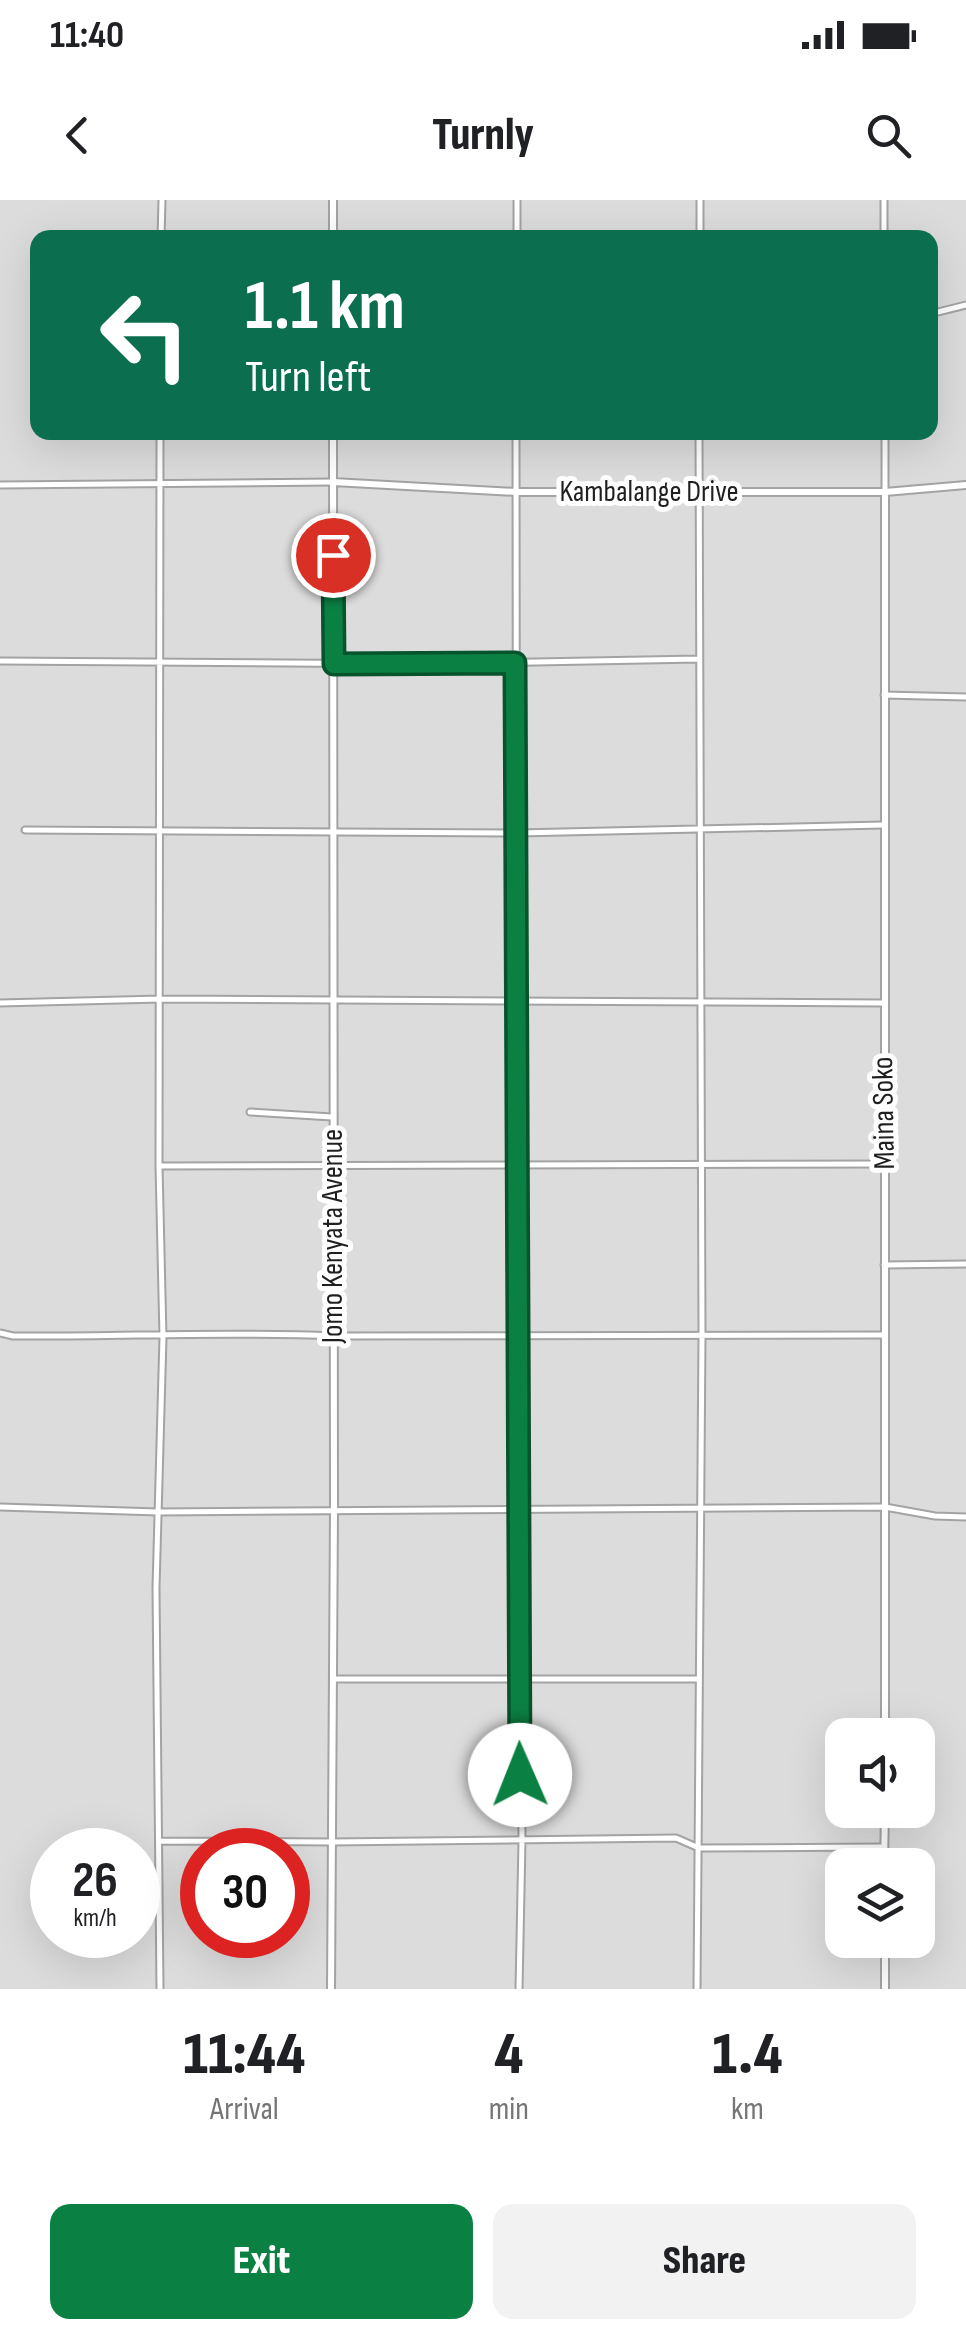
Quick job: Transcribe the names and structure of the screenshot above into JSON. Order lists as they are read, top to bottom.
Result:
{
  "streets": {
    "street": ["Kambalange Drive", "Maina Soko", "Jomo Kenyata Avenue"]
  },
  "crossings": [
    ["Kambalange Drive", "Maina Soko"],
    ["Kambalange Drive", "Jomo Kenyata Avenue"]
  ],
  "page": {
    "status": "11:40",
    "header": "Turnly",
    "turn": ["1.1 km", "Turn left"],
    "speed": "26 km/h",
    "limit": "30",
    "eta": [
      "11:44",
      "Arrival",
      "4",
      "min",
      "1.4",
      "km"
    ],
    "buttons": ["Exit", "Share"]
  }
}
